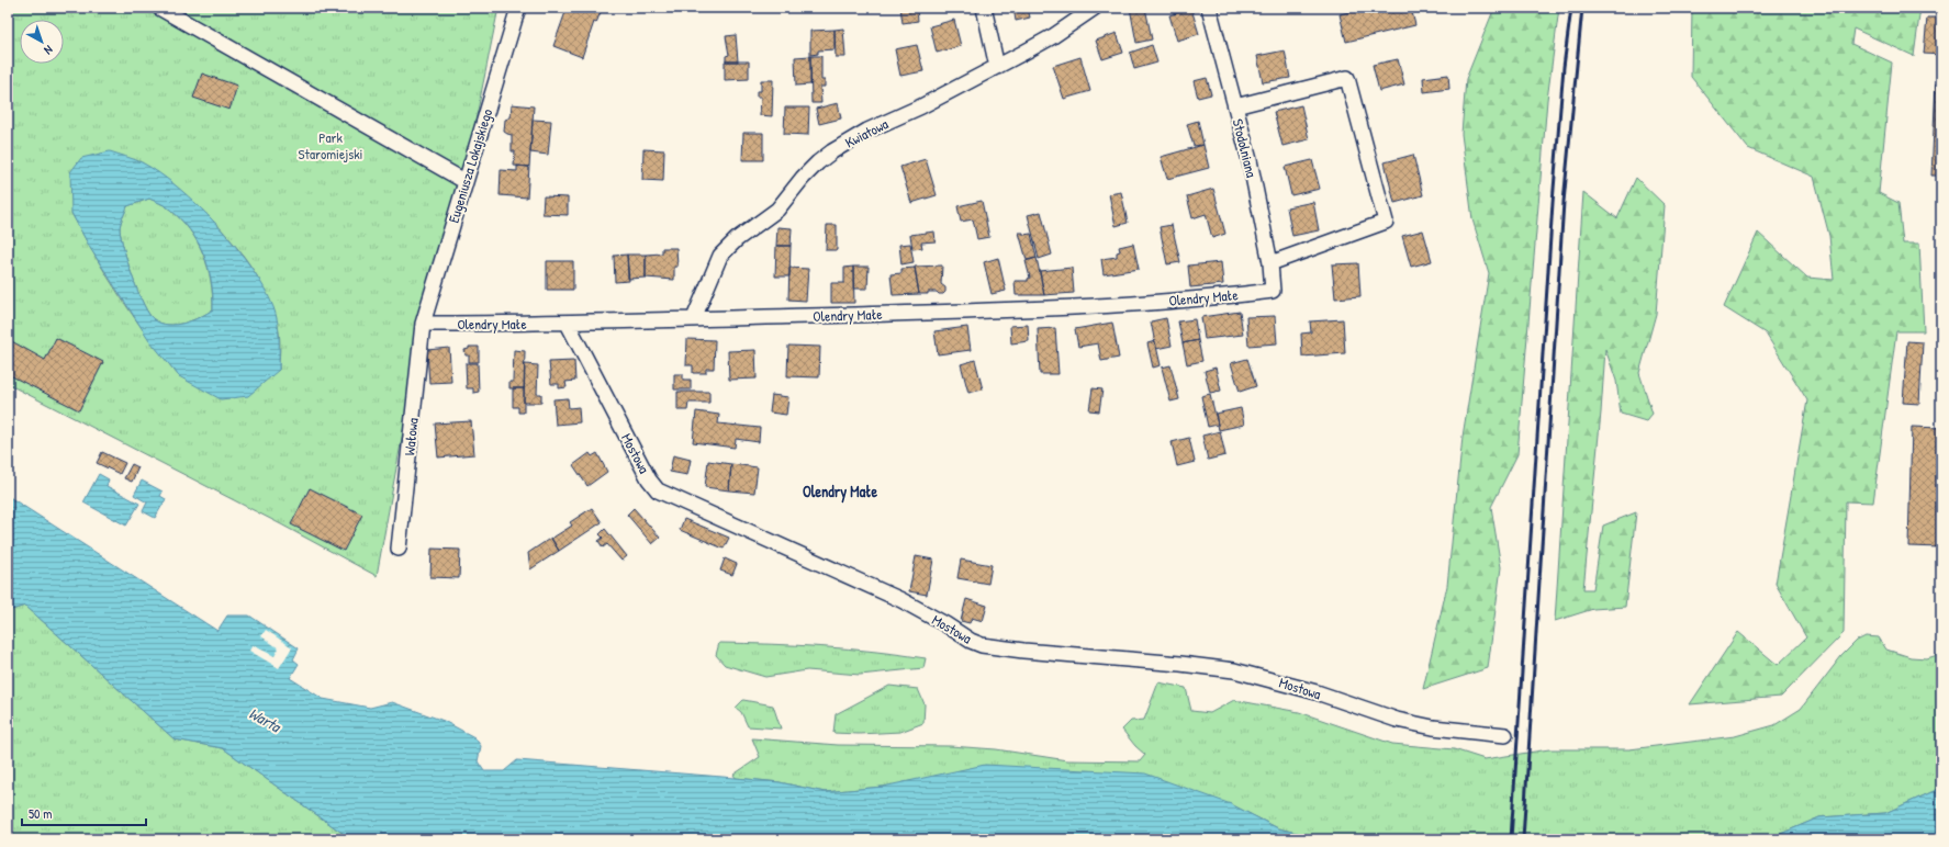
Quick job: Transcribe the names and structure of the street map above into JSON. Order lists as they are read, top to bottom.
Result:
{
  "streets": {
    "street": [
      "Kwiatowa",
      "Stodolniana",
      "Eugeniusza Lokajskiego",
      "Olendry Małe",
      "Wałowa",
      "Mostowa"
    ]
  },
  "crossings": [
    ["Kwiatowa", "Olendry Małe"],
    ["Stodolniana", "Olendry Małe"],
    ["Eugeniusza Lokajskiego", "Olendry Małe"],
    ["Eugeniusza Lokajskiego", "Wałowa"],
    ["Olendry Małe", "Wałowa"],
    ["Olendry Małe", "Mostowa"]
  ],
  "districts": ["Olendry Małe"],
  "water": ["Warta"],
  "parks": ["Park Staromiejski"],
  "scale_bar": "50 m",
  "north": "bottom right"
}
